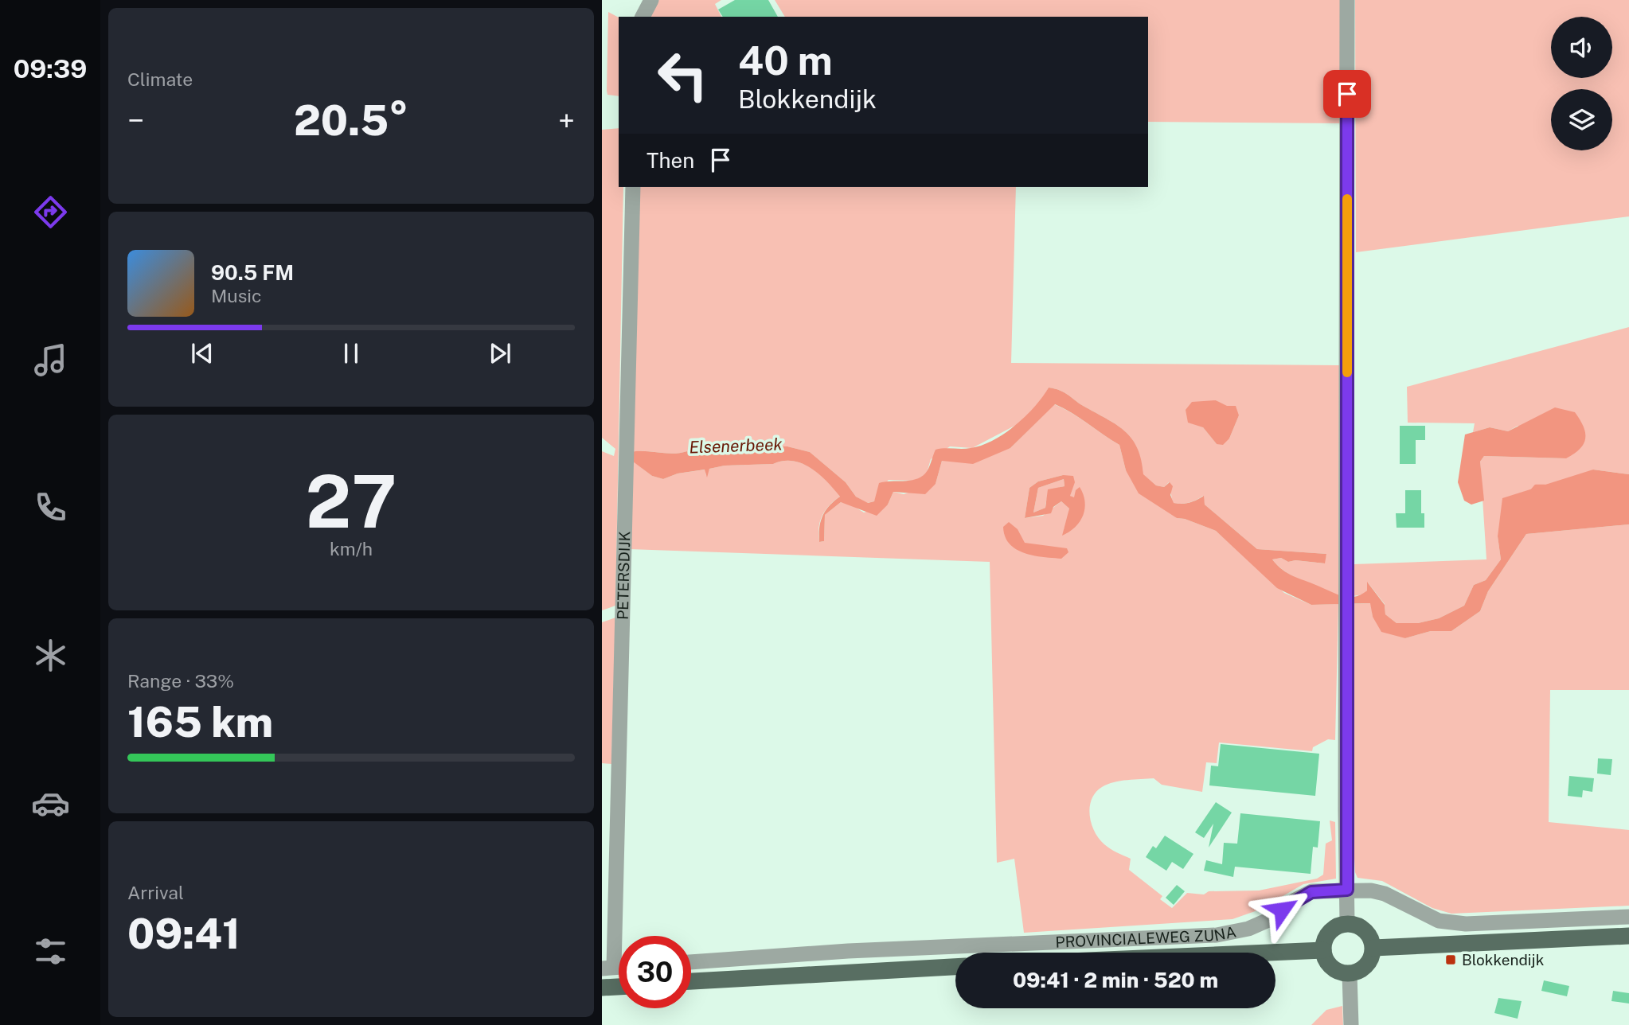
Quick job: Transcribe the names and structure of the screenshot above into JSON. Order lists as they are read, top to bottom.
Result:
{
  "streets": {
    "main road": ["PROVINCIALEWEG ZUNA"],
    "street": ["PETERSDIJK"]
  },
  "water": ["Elsenerbeek"],
  "places": {
    "transit": ["Blokkendijk"]
  },
  "page": {
    "tabs": "09:39",
    "tile": [
      "Climate",
      ["27", "km/h"],
      ["Range · 33%", "165 km"],
      ["Arrival", "09:41"]
    ],
    "turn": ["40 m", "Blokkendijk"],
    "heat": ["−", "20.5°", "+"],
    "then": "Then",
    "song": ["90.5 FM", "Music"],
    "limit": "30",
    "trip": "09:41 · 2 min · 520 m"
  }
}
